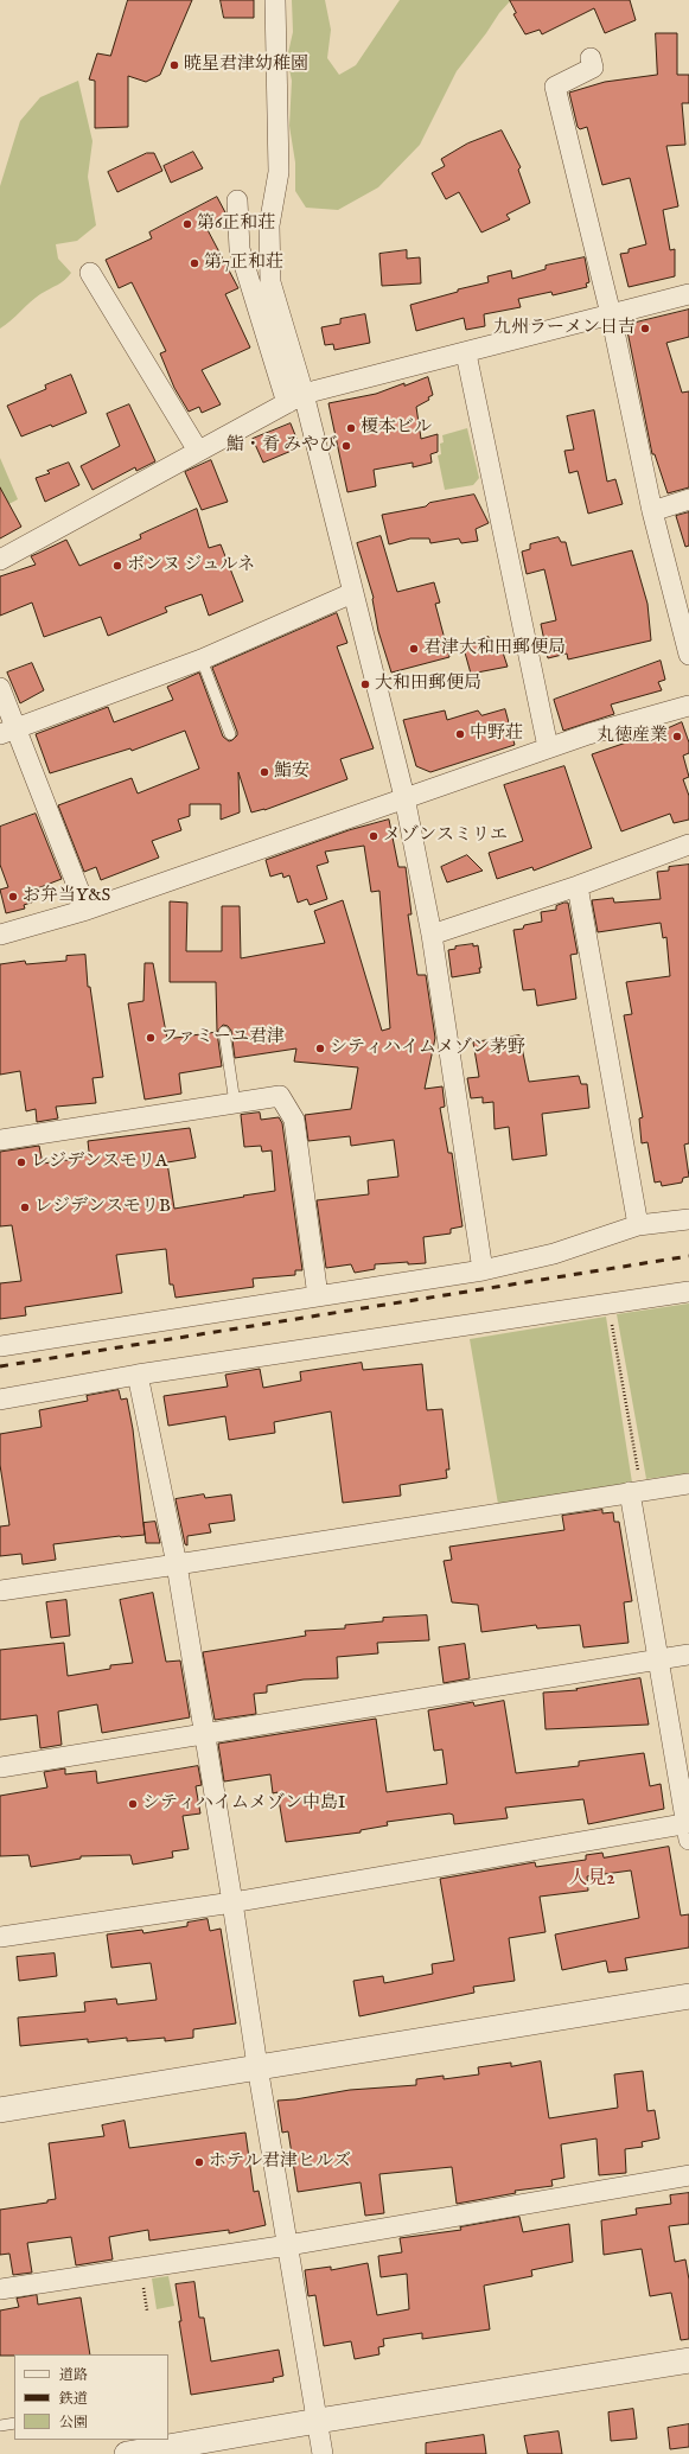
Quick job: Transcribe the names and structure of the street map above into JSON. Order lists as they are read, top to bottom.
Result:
{
  "districts": ["人見2"],
  "places": [
    "暁星君津幼稚園",
    "第6正和荘",
    "第7正和荘",
    "九州ラーメン日吉",
    "榎本ビル",
    "鮨・肴 みやび",
    "ボンヌ ジュルネ",
    "君津大和田郵便局",
    "大和田郵便局",
    "中野荘",
    "丸徳産業",
    "鮨安",
    "メゾンスミリエ",
    "お弁当Y&S",
    "ファミーユ君津",
    "シティハイムメゾン茅野",
    "レジデンスモリA",
    "レジデンスモリB",
    "シティハイムメゾン中島I",
    "ホテル君津ヒルズ"
  ],
  "legend": ["道路", "鉄道", "公園"]
}
